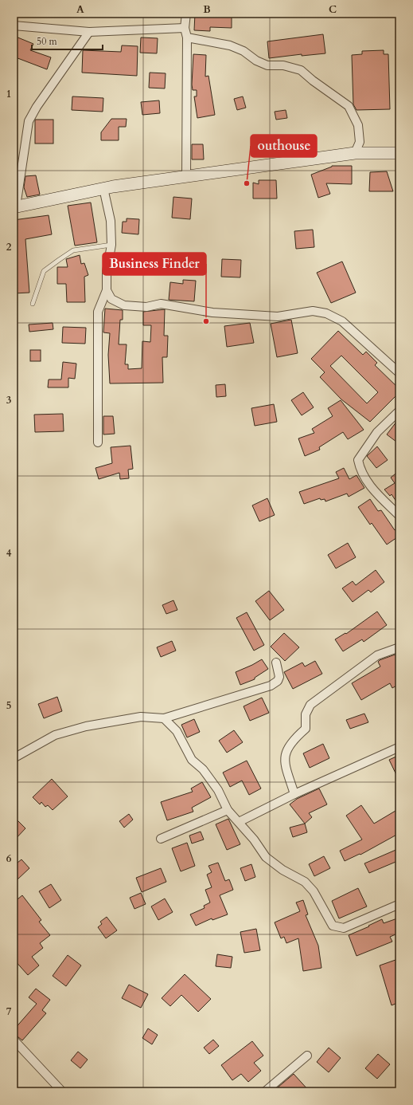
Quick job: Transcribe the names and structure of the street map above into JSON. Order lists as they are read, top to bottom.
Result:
{
  "places": ["outhouse", "Business Finder"],
  "scale_bar": "50 m",
  "grid": {
    "columns": ["A", "B", "C"],
    "rows": [
      "1",
      "2",
      "3",
      "4",
      "5",
      "6",
      "7"
    ]
  }
}
